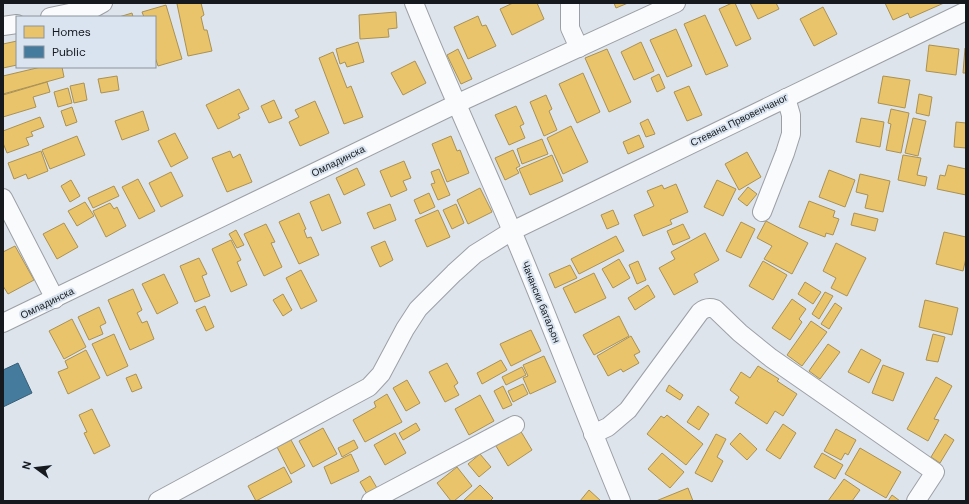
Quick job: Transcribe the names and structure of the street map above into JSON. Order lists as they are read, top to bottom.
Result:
{
  "streets": {
    "street": ["Стевана Првовенчаног", "Омладинска", "Чачански батаљон"]
  },
  "crossings": [
    ["Стевана Првовенчаног", "Чачански батаљон"],
    ["Омладинска", "Чачански батаљон"]
  ],
  "legend": ["Homes", "Public"],
  "north": "left"
}
